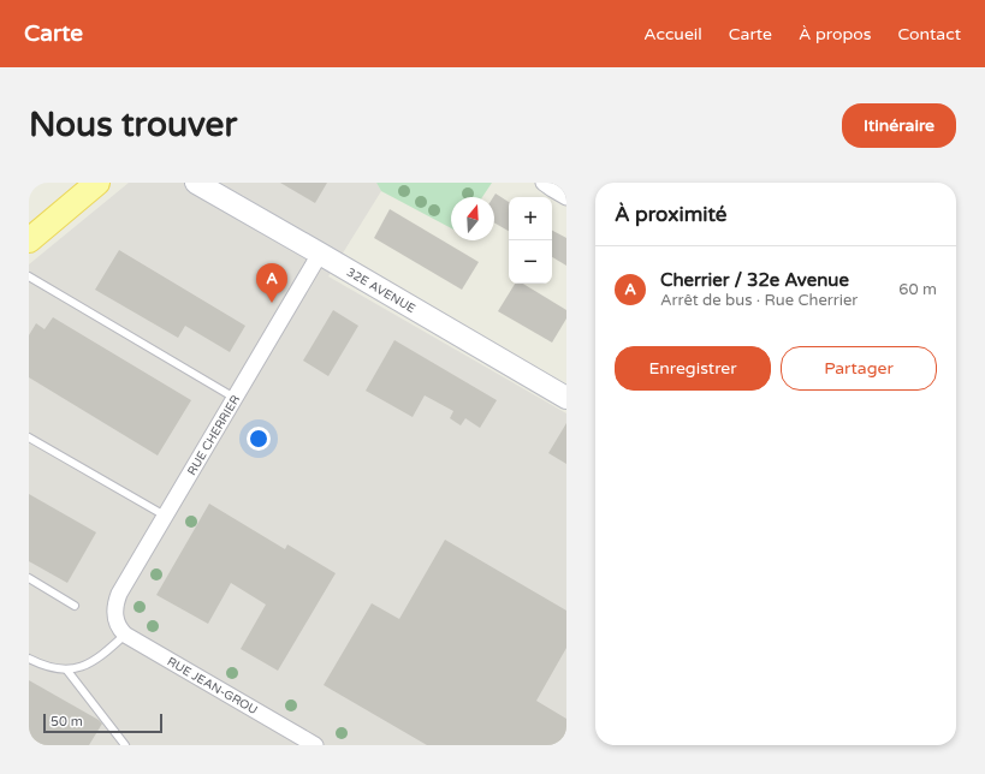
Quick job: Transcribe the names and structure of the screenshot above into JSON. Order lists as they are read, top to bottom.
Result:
{
  "streets": {
    "street": ["32E AVENUE", "RUE CHERRIER", "RUE JEAN-GROU"]
  },
  "crossings": [
    ["32E AVENUE", "RUE CHERRIER"],
    ["RUE CHERRIER", "RUE JEAN-GROU"]
  ],
  "scale_bar": "50 m",
  "north": "top",
  "page": {
    "header": "Carte",
    "nav": [
      "Accueil",
      "Carte",
      "À propos",
      "Contact"
    ],
    "buttons": [
      "Itinéraire",
      ["Enregistrer", "Partager"]
    ],
    "title": "Nous trouver",
    "heading": "À proximité",
    "map_buttons": ["+", "−"],
    "list": [
      {
        "mark": "A",
        "name": "Cherrier / 32e Avenue",
        "note": "Arrêt de bus · Rue Cherrier",
        "value": "60 m"
      }
    ],
    "pins": "A",
    "scale": "50 m"
  }
}
